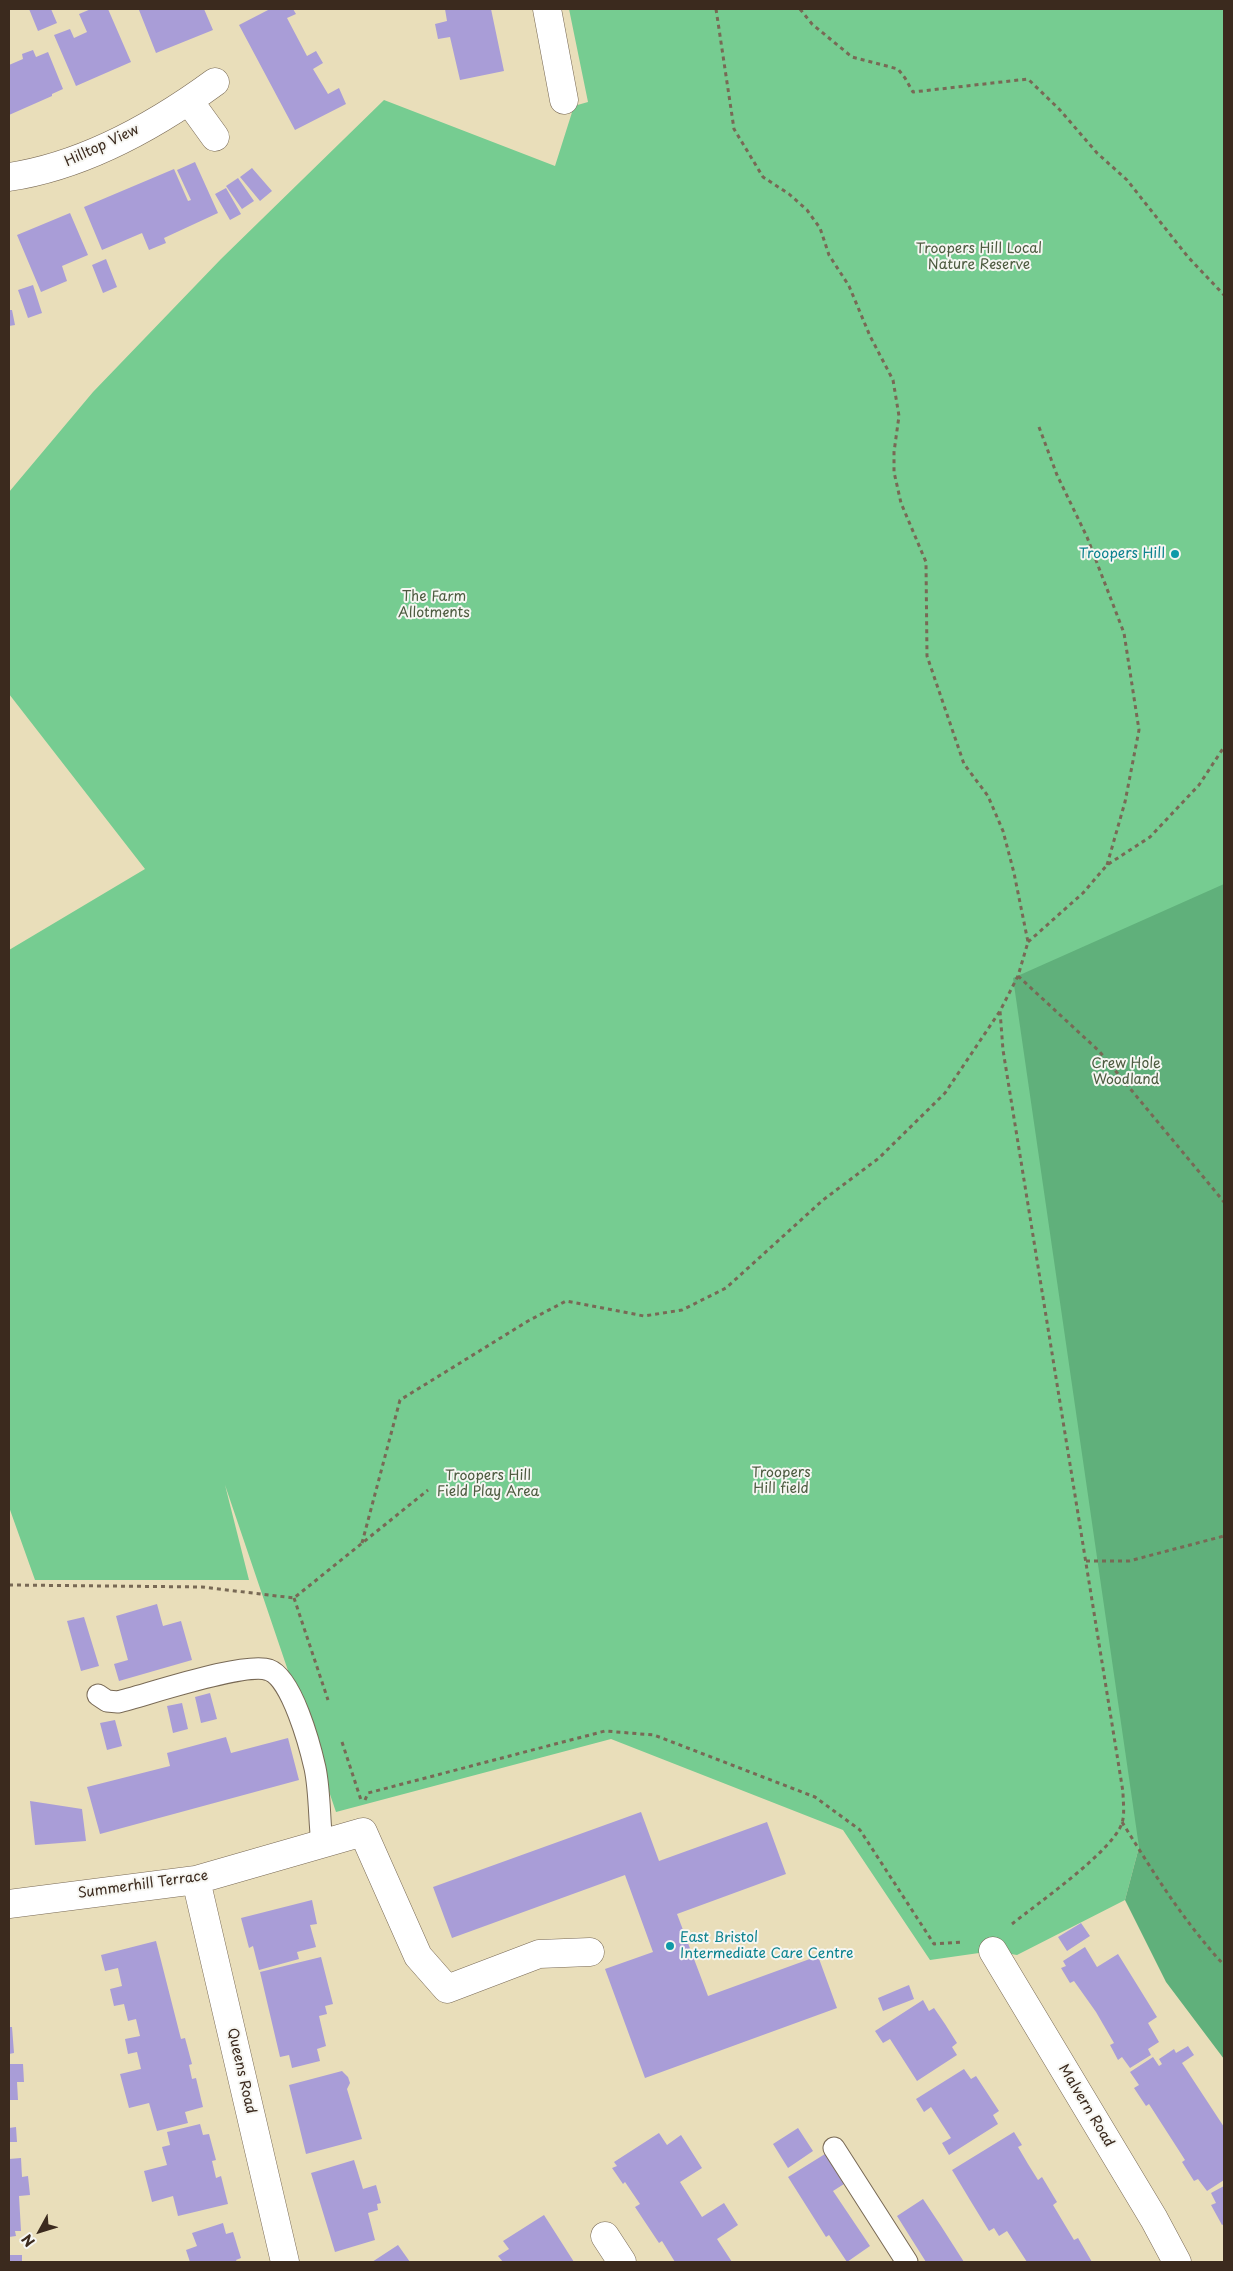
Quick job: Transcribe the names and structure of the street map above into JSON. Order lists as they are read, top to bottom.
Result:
{
  "streets": {
    "street": [
      "Hilltop View",
      "Summerhill Terrace",
      "Queens Road",
      "Malvern Road"
    ]
  },
  "crossings": [
    ["Summerhill Terrace", "Queens Road"]
  ],
  "parks": [
    "Troopers Hill Local Nature Reserve",
    "The Farm Allotments",
    "Crew Hole Woodland",
    "Troopers Hill field",
    "Troopers Hill Field Play Area"
  ],
  "places": ["Troopers Hill", "East Bristol Intermediate Care Centre"],
  "north": "bottom left"
}
